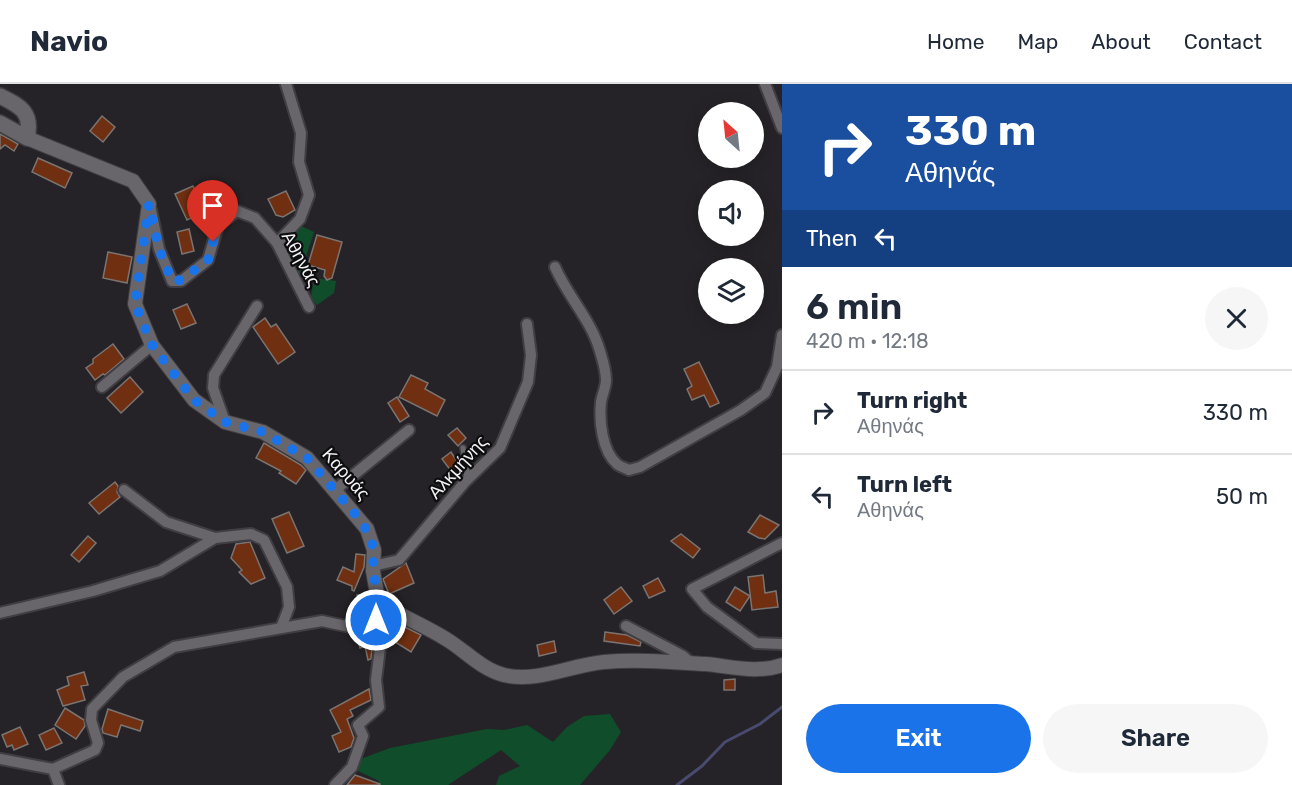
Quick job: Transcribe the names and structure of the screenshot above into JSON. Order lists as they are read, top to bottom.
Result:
{
  "streets": {
    "street": ["Αθηνάς", "Αλκμήνης", "Καρυάς"]
  },
  "crossings": [
    ["Αθηνάς", "Καρυάς"],
    ["Αλκμήνης", "Καρυάς"]
  ],
  "north": "top left",
  "page": {
    "header": "Navio",
    "nav": [
      "Home",
      "Map",
      "About",
      "Contact"
    ],
    "turn": ["330 m", "Αθηνάς"],
    "then": "Then",
    "heading": ["6 min", "420 m · 12:18"],
    "list": [
      {
        "name": "Turn right",
        "note": "Αθηνάς",
        "value": "330 m"
      },
      {
        "name": "Turn left",
        "note": "Αθηνάς",
        "value": "50 m"
      }
    ],
    "buttons": ["Exit", "Share"]
  }
}
